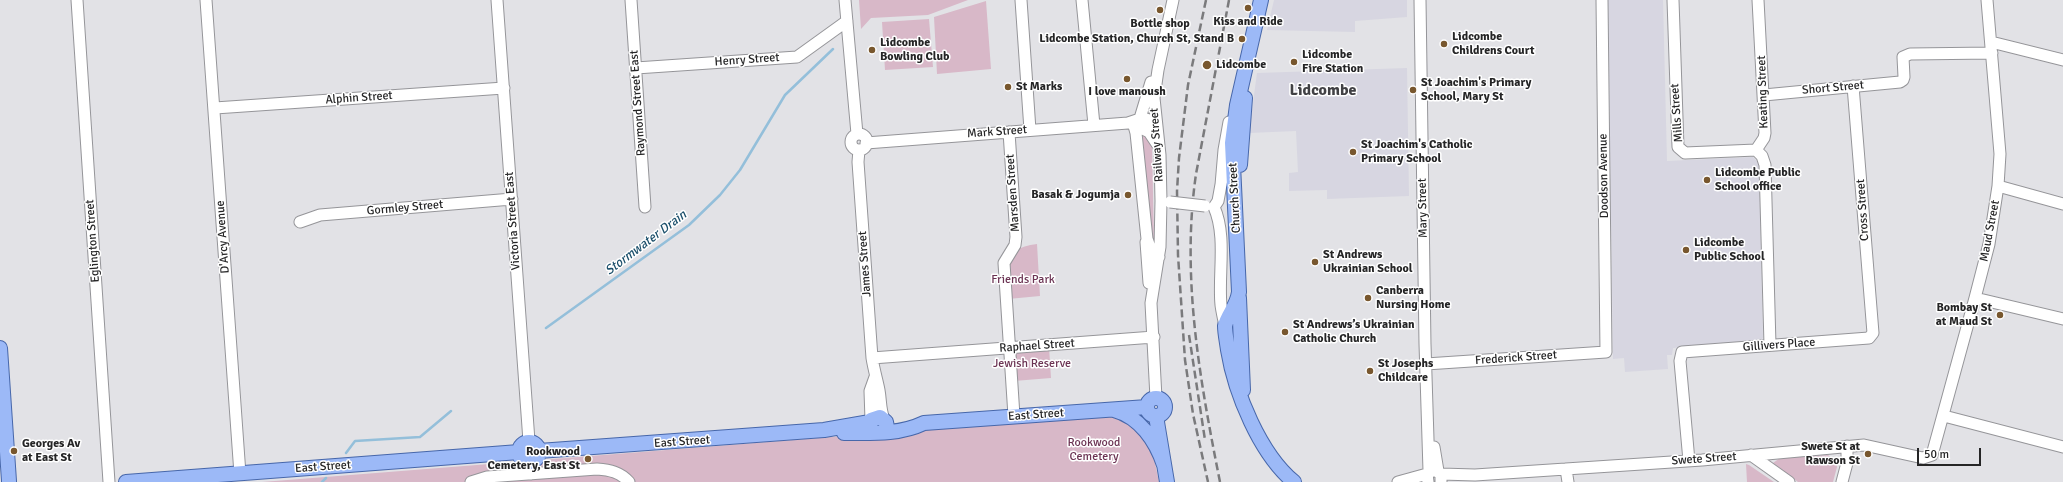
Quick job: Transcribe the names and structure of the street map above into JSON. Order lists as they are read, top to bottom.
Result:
{
  "streets": {
    "main road": ["Railway Street", "Church Street", "East Street"],
    "street": [
      "Henry Street",
      "Short Street",
      "Keating Street",
      "Alphin Street",
      "Raymond Street East",
      "Mills Street",
      "Mark Street",
      "Doodson Avenue",
      "Marsden Street",
      "Gormley Street",
      "Mary Street",
      "Cross Street",
      "Victoria Street East",
      "Maud Street",
      "D'Arcy Avenue",
      "Eglington Street",
      "James Street",
      "Gillivers Place",
      "Raphael Street",
      "Frederick Street",
      "Swete Street"
    ]
  },
  "crossings": [
    ["Henry Street", "Raymond Street East"],
    ["Henry Street", "James Street"],
    ["Short Street", "Keating Street"],
    ["Short Street", "Cross Street"],
    ["Short Street", "Maud Street"],
    ["Keating Street", "Mills Street"],
    ["Alphin Street", "Victoria Street East"],
    ["Alphin Street", "D'Arcy Avenue"],
    ["Mark Street", "Railway Street"],
    ["Mark Street", "Marsden Street"],
    ["Mark Street", "James Street"],
    ["Railway Street", "Raphael Street"],
    ["Railway Street", "East Street"],
    ["Doodson Avenue", "Frederick Street"],
    ["Marsden Street", "Raphael Street"],
    ["Marsden Street", "East Street"],
    ["Gormley Street", "Victoria Street East"],
    ["Mary Street", "Frederick Street"],
    ["Mary Street", "Swete Street"],
    ["Cross Street", "Gillivers Place"],
    ["Victoria Street East", "East Street"],
    ["Maud Street", "Swete Street"],
    ["D'Arcy Avenue", "East Street"],
    ["James Street", "Raphael Street"],
    ["James Street", "East Street"],
    ["Gillivers Place", "Swete Street"]
  ],
  "districts": ["Lidcombe"],
  "water": ["Stormwater Drain"],
  "parks": ["Friends Park", "Jewish Reserve", "Rookwood Cemetery"],
  "places": [
    "Kiss and Ride",
    "Bottle shop",
    "Lidcombe Station, Church St, Stand B",
    "Lidcombe Childrens Court",
    "Lidcombe Bowling Club",
    "Lidcombe Fire Station",
    "Lidcombe",
    "I love manoush",
    "St Marks",
    "St Joachim's Primary School, Mary St",
    "St Joachim's Catholic Primary School",
    "Lidcombe Public School office",
    "Basak & Jogumja",
    "Lidcombe Public School",
    "St Andrews Ukrainian School",
    "Canberra Nursing Home",
    "Bombay St at Maud St",
    "St Andrews’s Ukrainian Catholic Church",
    "St Josephs Childcare",
    "Georges Av at East St",
    "Swete St at Rawson St",
    "Rookwood Cemetery, East St"
  ],
  "scale_bar": "50 m"
}
